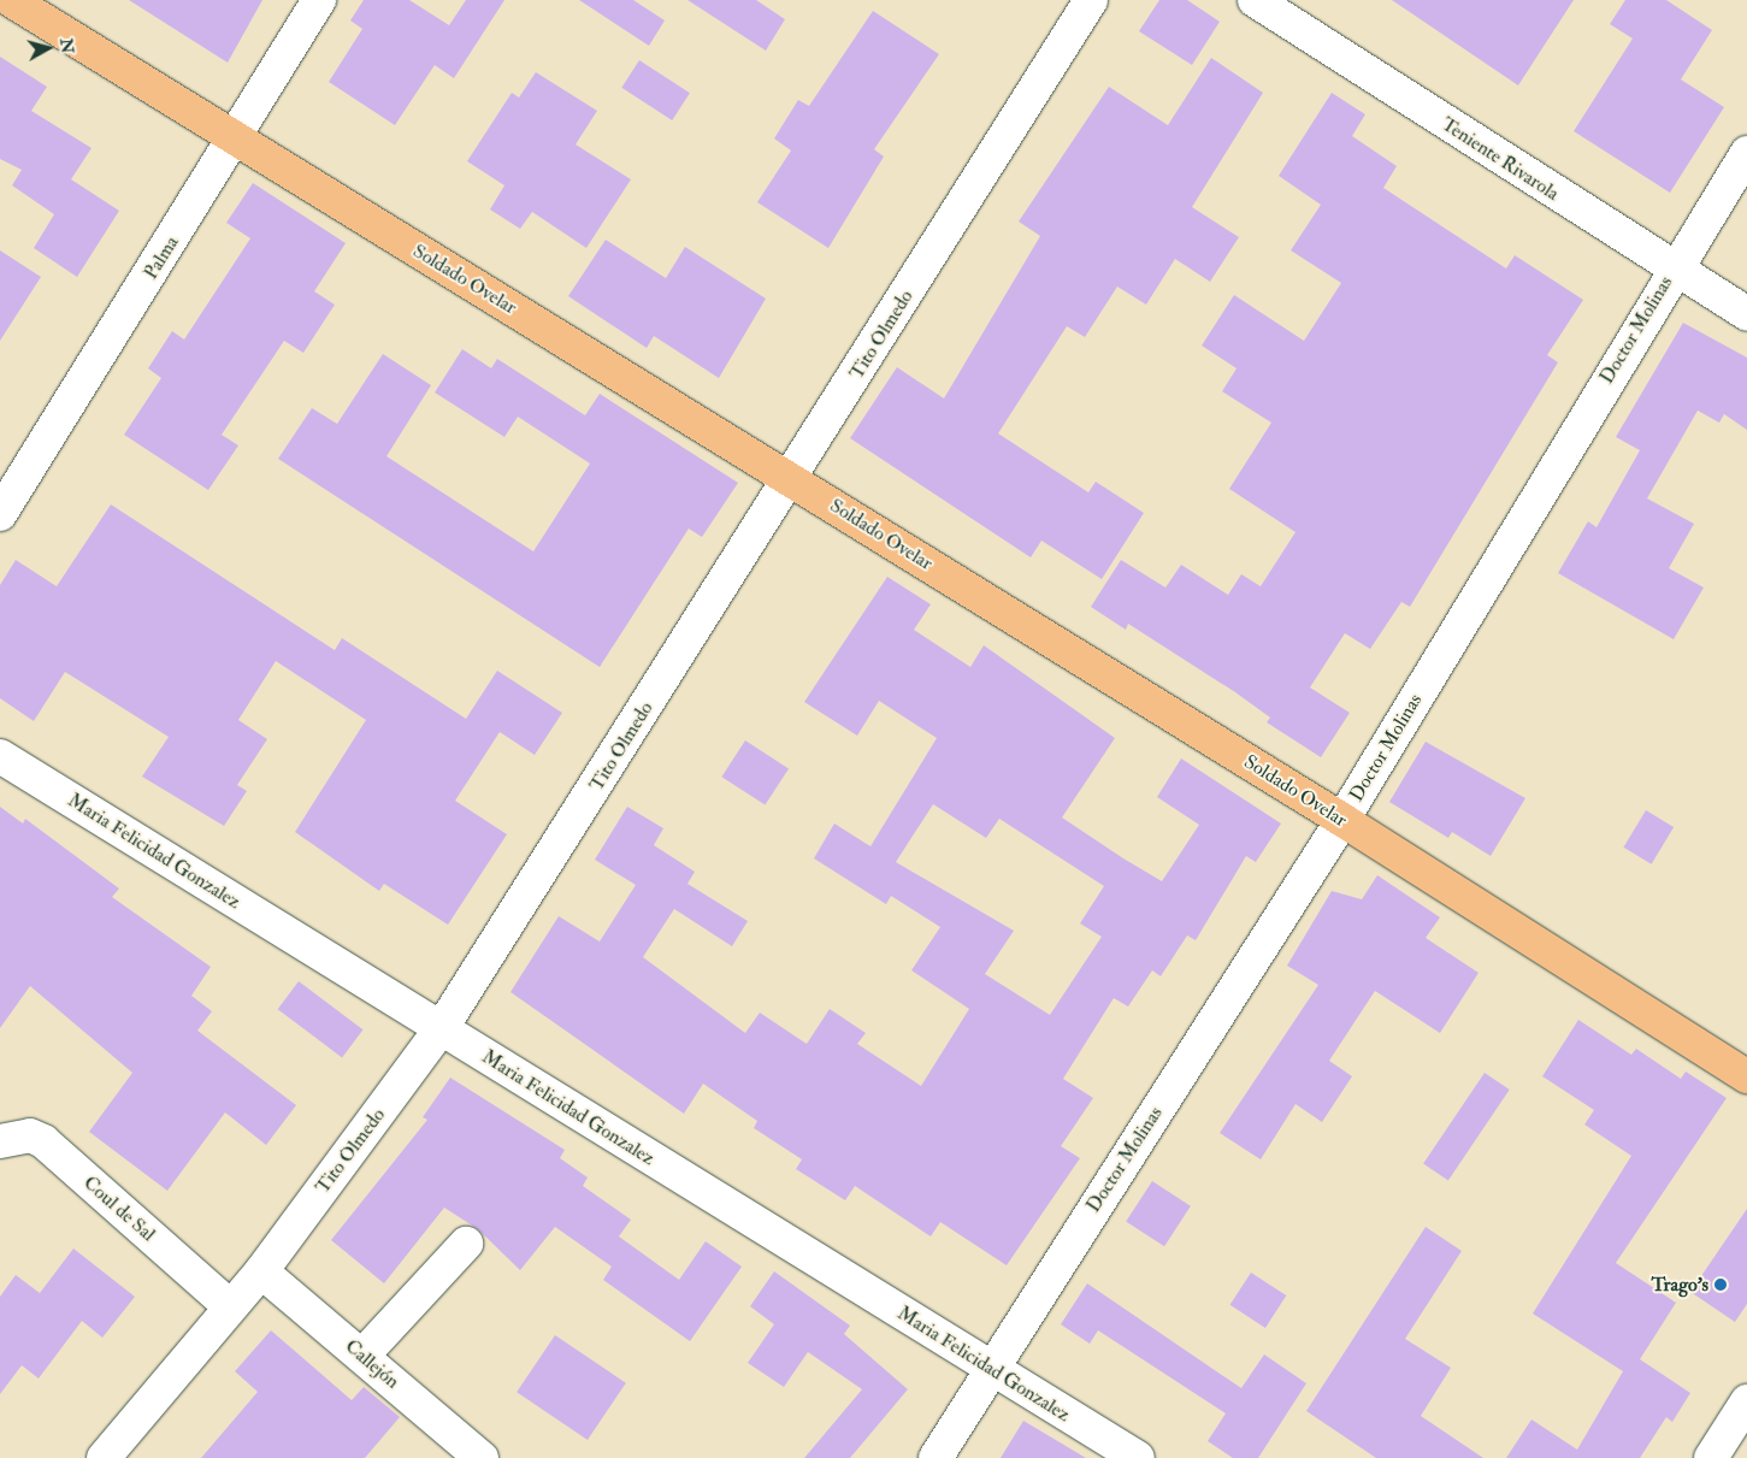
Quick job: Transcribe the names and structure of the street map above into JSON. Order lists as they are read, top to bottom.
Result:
{
  "streets": {
    "main road": ["Soldado Ovelar"],
    "street": [
      "Teniente Rivarola",
      "Palma",
      "Doctor Molinas",
      "Tito Olmedo",
      "Maria Felicidad Gonzalez",
      "Coul de Sal",
      "Callejón"
    ]
  },
  "crossings": [
    ["Teniente Rivarola", "Doctor Molinas"],
    ["Palma", "Soldado Ovelar"],
    ["Soldado Ovelar", "Doctor Molinas"],
    ["Soldado Ovelar", "Tito Olmedo"],
    ["Doctor Molinas", "Maria Felicidad Gonzalez"],
    ["Tito Olmedo", "Maria Felicidad Gonzalez"],
    ["Tito Olmedo", "Coul de Sal"],
    ["Tito Olmedo", "Callejón"]
  ],
  "places": ["Trago's"],
  "north": "right"
}
